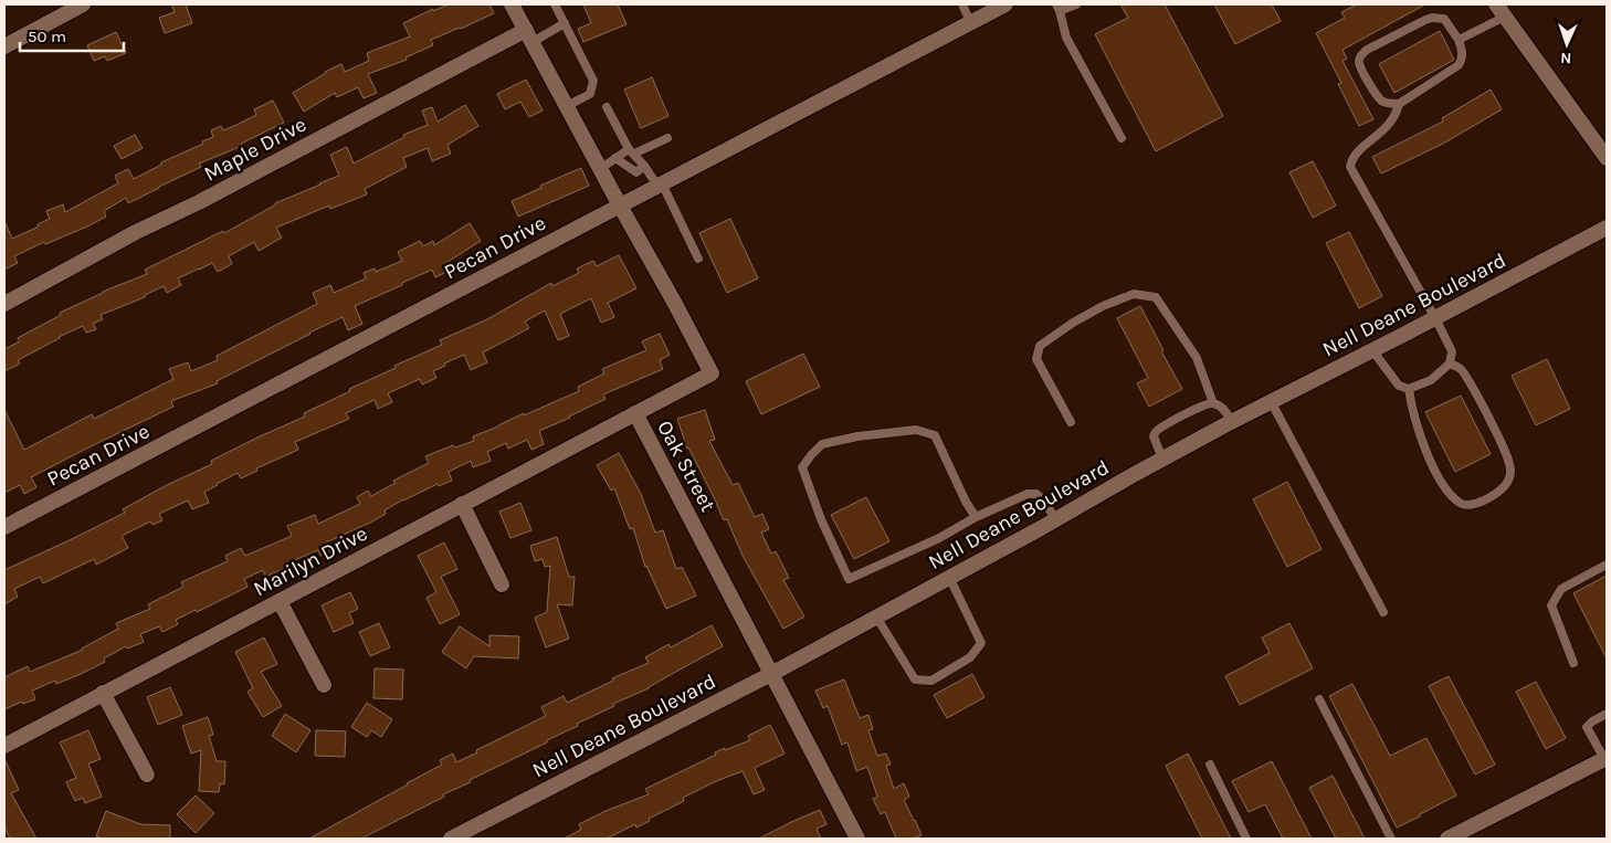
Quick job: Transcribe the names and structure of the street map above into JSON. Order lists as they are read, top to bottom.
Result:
{
  "streets": {
    "street": [
      "Maple Drive",
      "Pecan Drive",
      "Nell Deane Boulevard",
      "Oak Street",
      "Marilyn Drive"
    ]
  },
  "crossings": [
    ["Maple Drive", "Oak Street"],
    ["Pecan Drive", "Oak Street"],
    ["Nell Deane Boulevard", "Oak Street"],
    ["Oak Street", "Marilyn Drive"]
  ],
  "scale_bar": "50 m",
  "north": "bottom"
}
